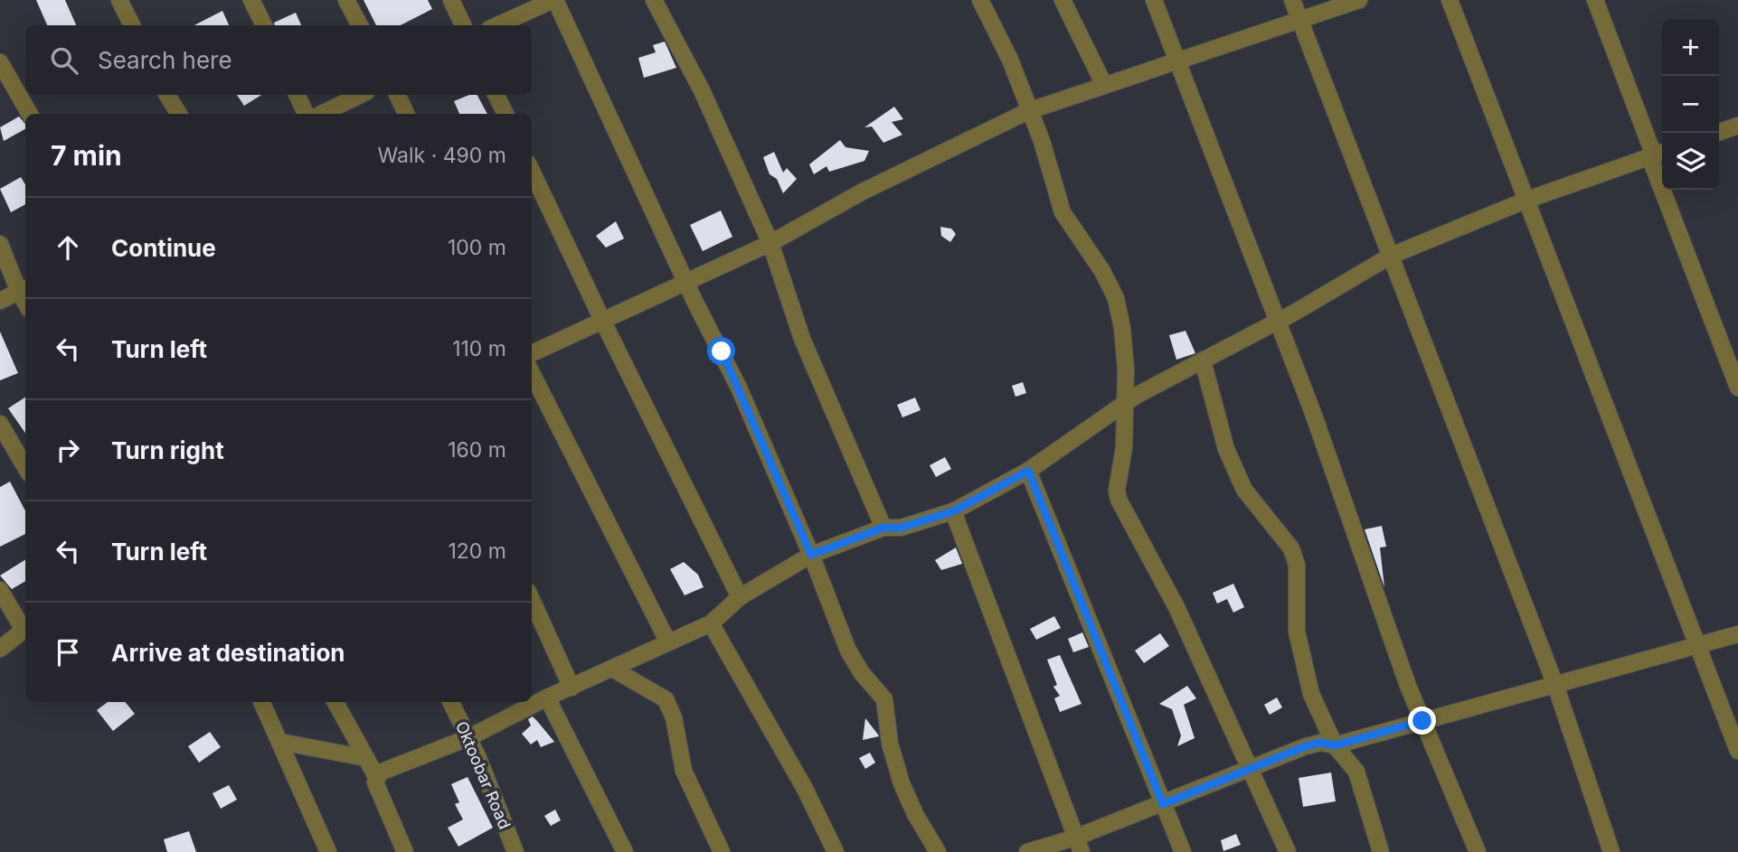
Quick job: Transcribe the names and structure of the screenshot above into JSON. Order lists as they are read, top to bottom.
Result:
{
  "streets": {
    "street": ["Oktoobar Road"]
  },
  "page": {
    "map_buttons": ["+", "−"],
    "search": "Search here",
    "heading": ["7 min", "Walk · 490 m"],
    "list": [
      ["Continue", "100 m"],
      ["Turn left", "110 m"],
      ["Turn right", "160 m"],
      ["Turn left", "120 m"],
      "Arrive at destination"
    ]
  }
}
